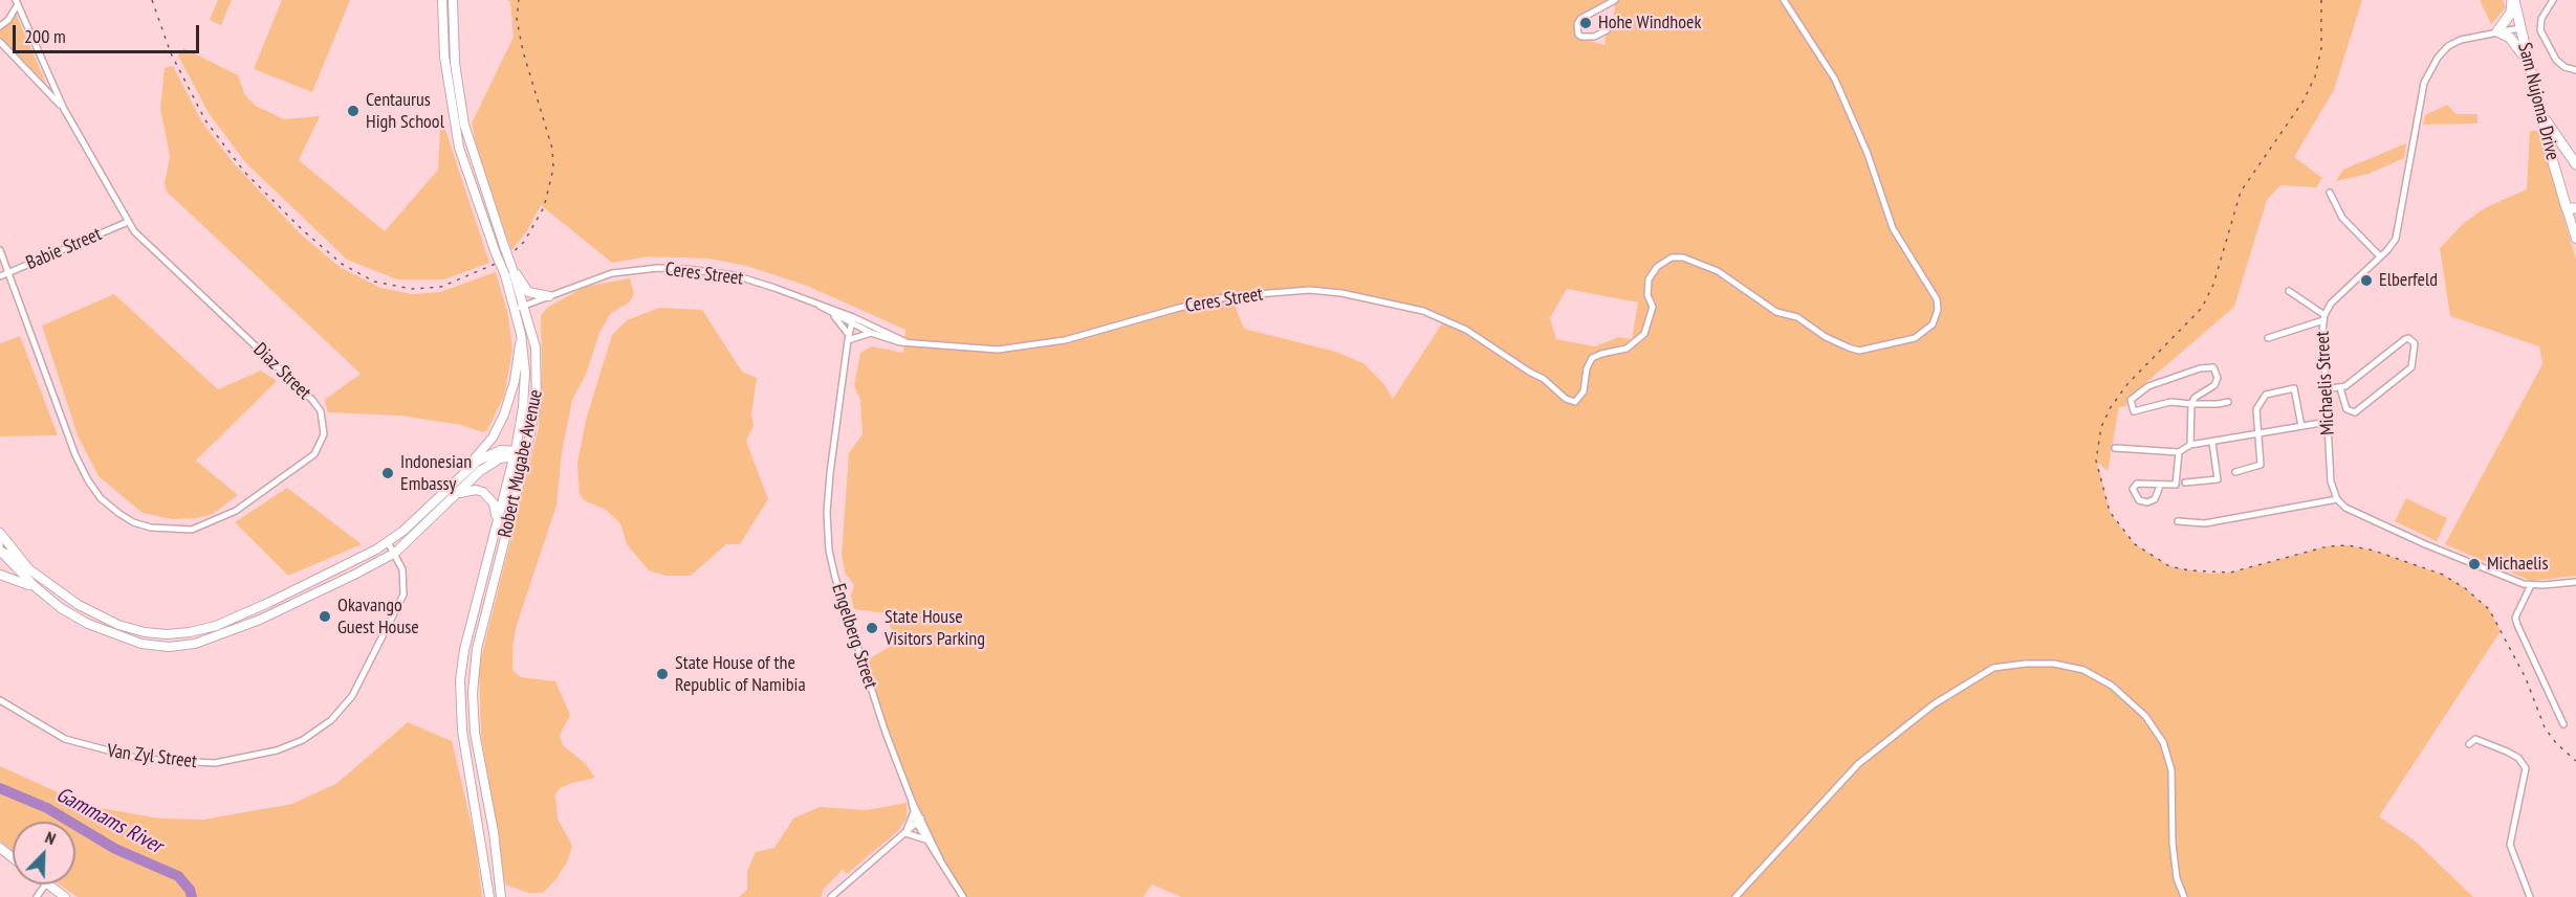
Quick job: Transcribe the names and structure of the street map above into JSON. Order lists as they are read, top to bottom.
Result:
{
  "streets": {
    "highway": ["Sam Nujoma Drive"],
    "main road": ["Robert Mugabe Avenue"],
    "street": [
      "Babie Street",
      "Ceres Street",
      "Diaz Street",
      "Michaelis Street",
      "Engelberg Street",
      "Van Zyl Street"
    ]
  },
  "crossings": [
    ["Sam Nujoma Drive", "Michaelis Street"],
    ["Babie Street", "Diaz Street"],
    ["Ceres Street", "Robert Mugabe Avenue"],
    ["Ceres Street", "Engelberg Street"]
  ],
  "water": ["Gammams River"],
  "places": [
    "Hohe Windhoek",
    "Centaurus High School",
    "Elberfeld",
    "Indonesian Embassy",
    "Michaelis",
    "Okavango Guest House",
    "State House Visitors Parking",
    "State House of the Republic of Namibia"
  ],
  "scale_bar": "200 m",
  "north": "top right"
}
